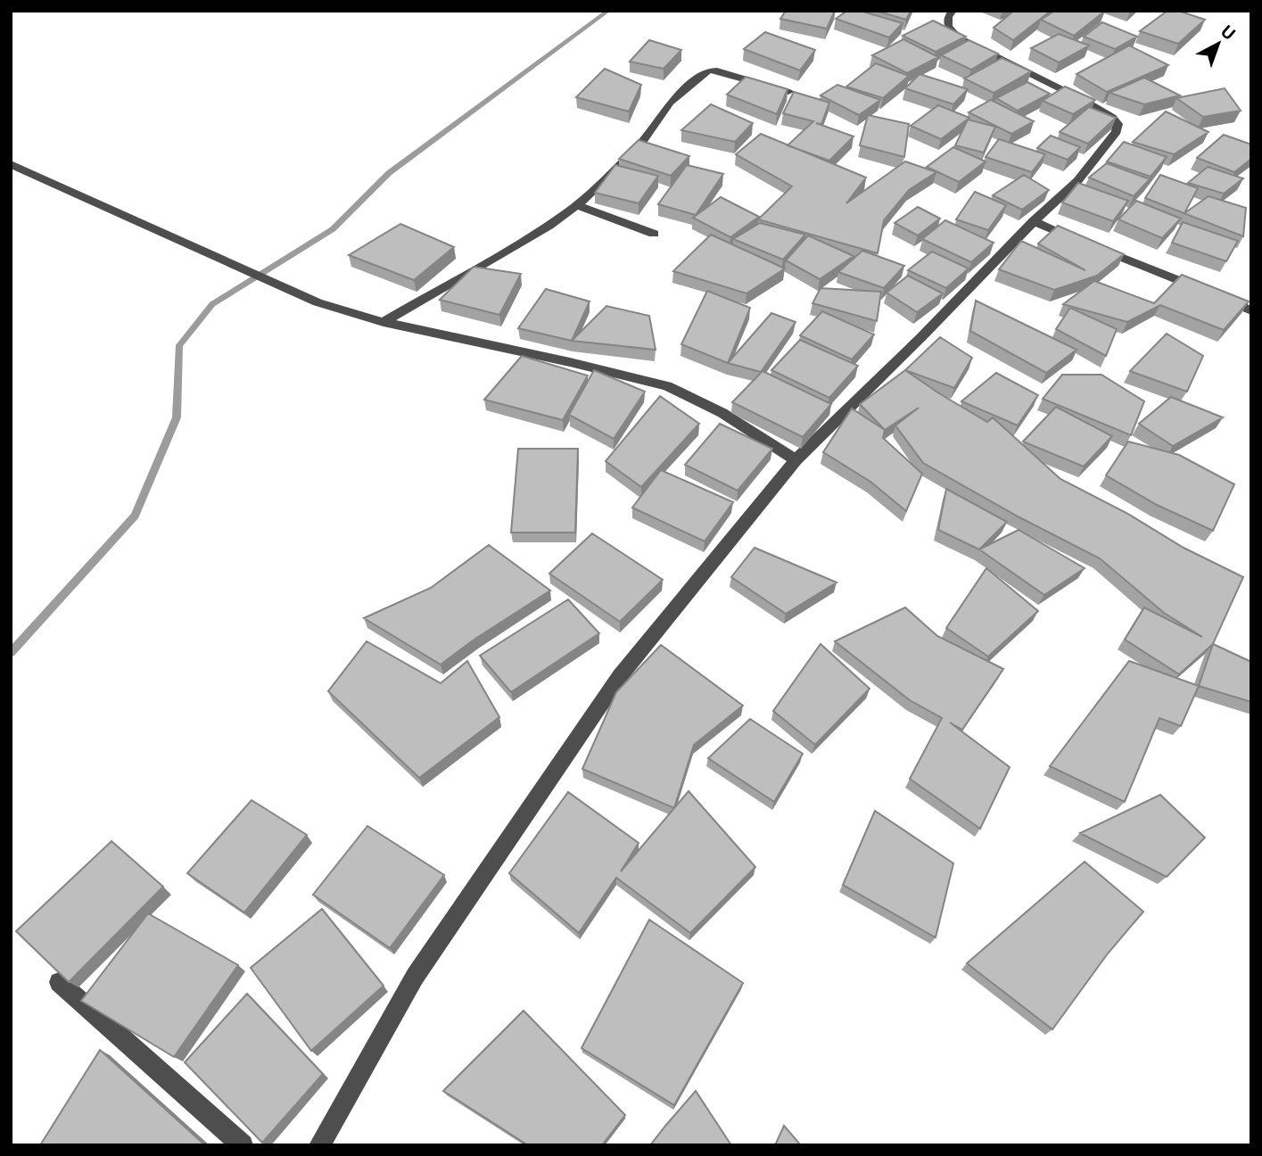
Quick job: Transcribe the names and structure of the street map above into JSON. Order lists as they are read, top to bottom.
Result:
{
  "north": "top right"
}
